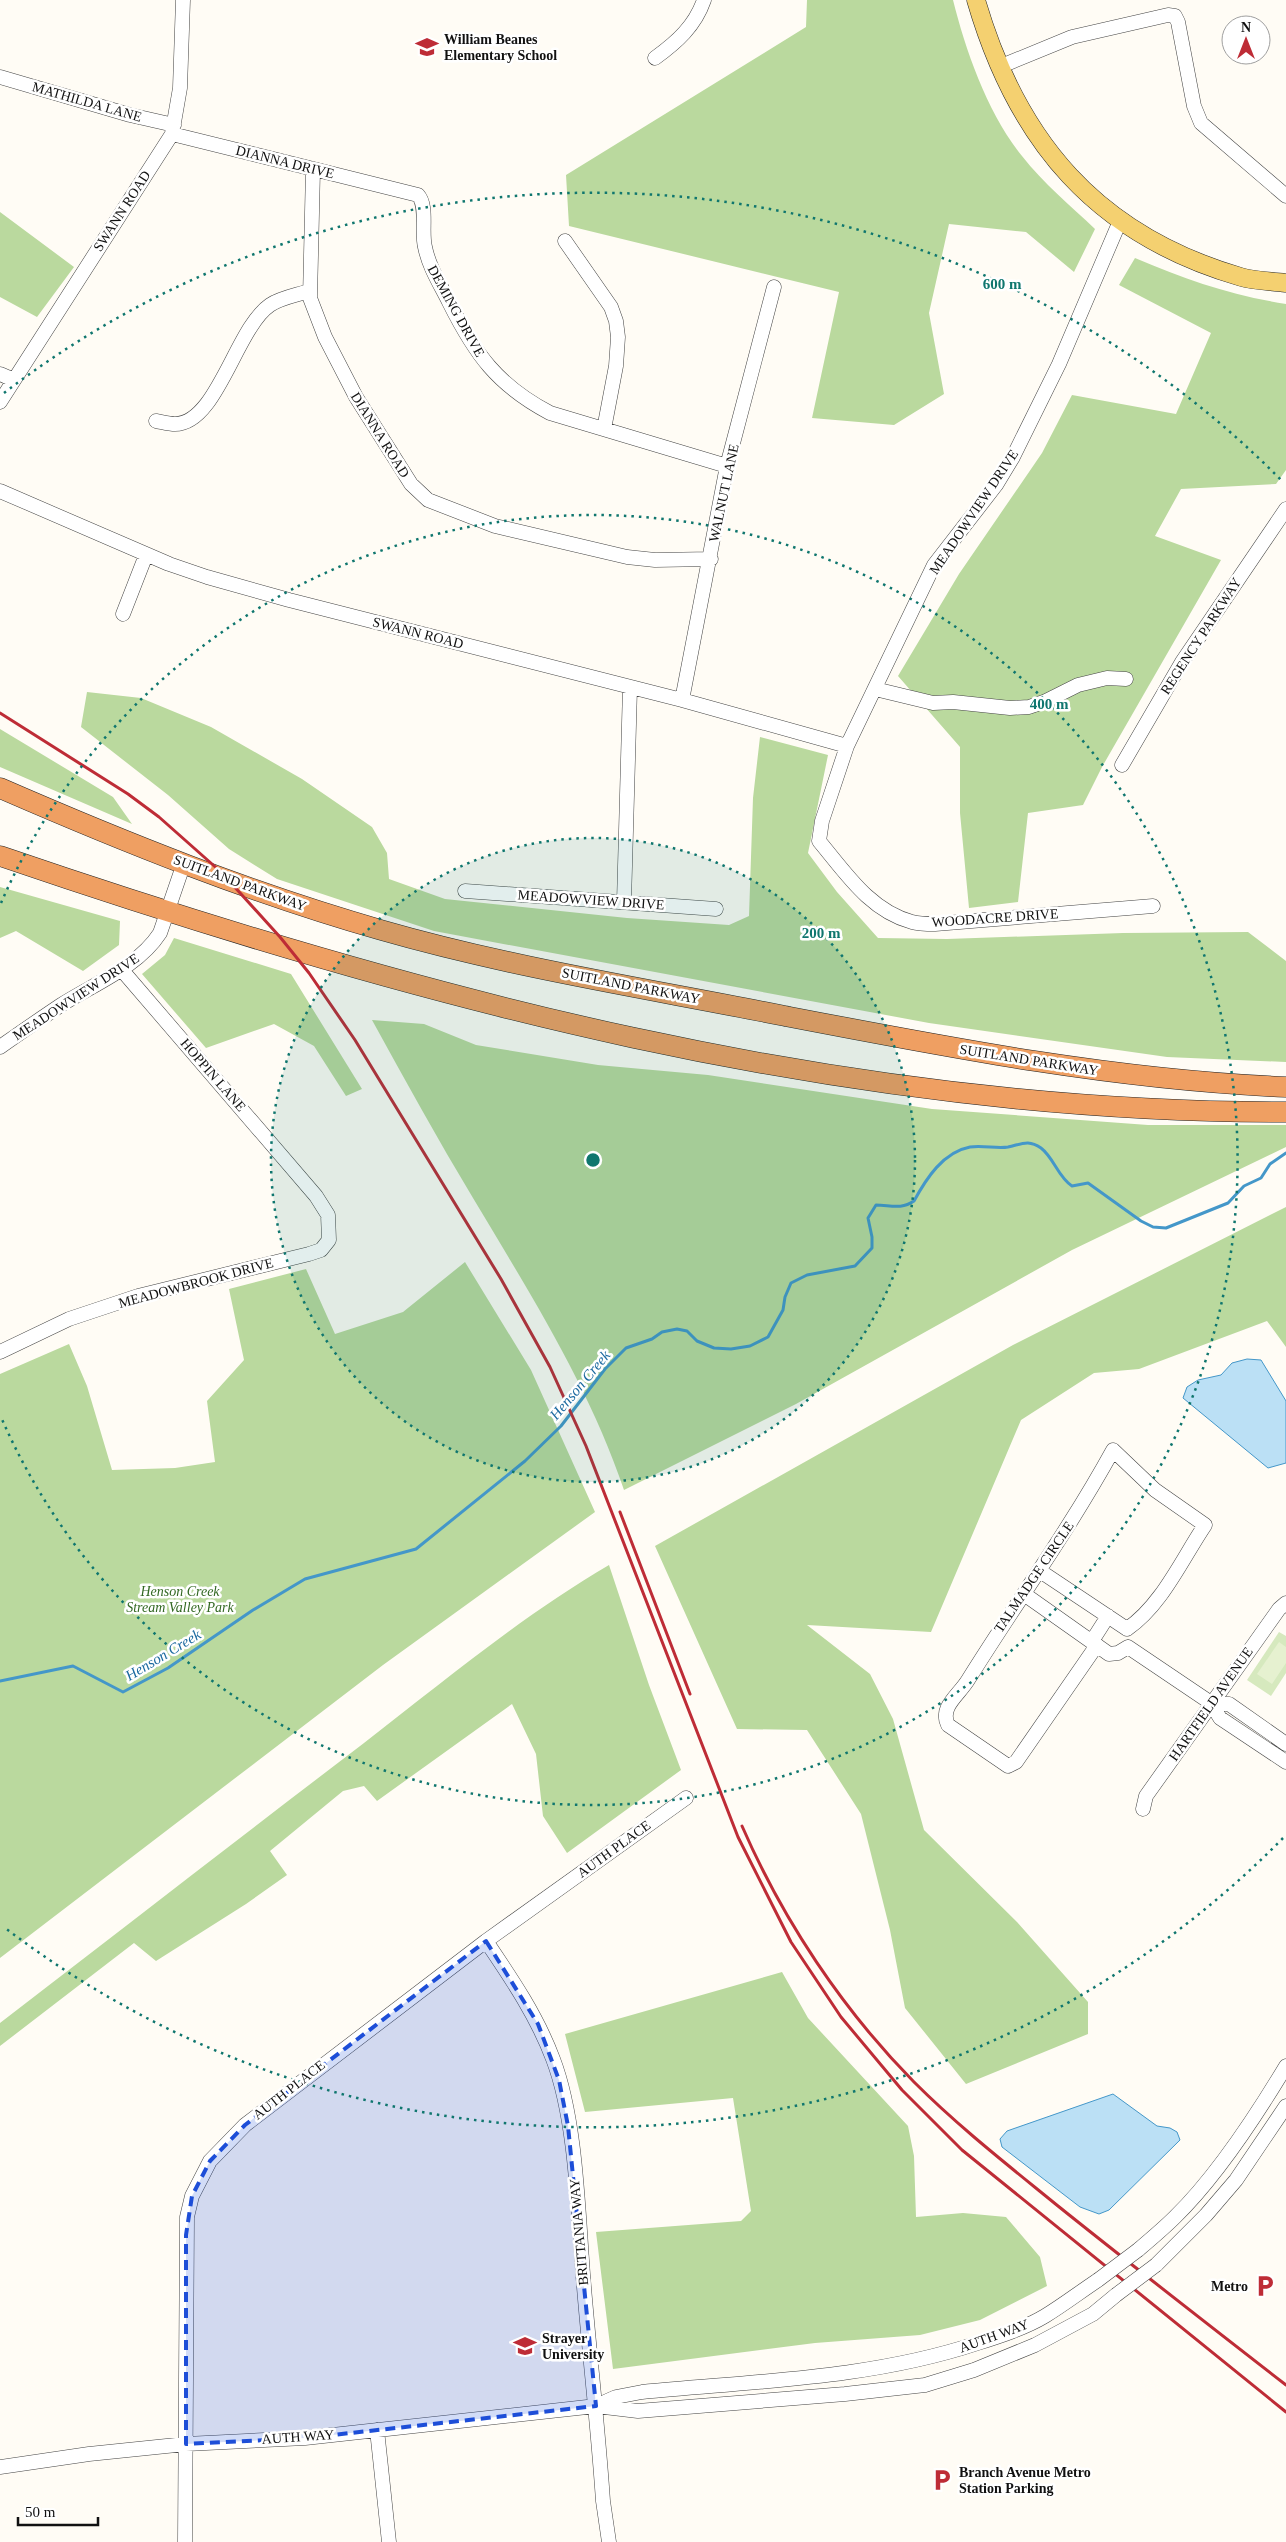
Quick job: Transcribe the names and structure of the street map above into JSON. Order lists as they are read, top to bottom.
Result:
{
  "streets": {
    "highway": ["SUITLAND PARKWAY"],
    "street": [
      "MATHILDA LANE",
      "DIANNA DRIVE",
      "SWANN ROAD",
      "DEMING DRIVE",
      "DIANNA ROAD",
      "WALNUT LANE",
      "MEADOWVIEW DRIVE",
      "REGENCY PARKWAY",
      "WOODACRE DRIVE",
      "HOPPIN LANE",
      "MEADOWBROOK DRIVE",
      "TALMADGE CIRCLE",
      "HARTFIELD AVENUE",
      "AUTH PLACE",
      "BRITTANIA WAY",
      "AUTH WAY"
    ]
  },
  "crossings": [
    ["MATHILDA LANE", "DIANNA DRIVE"],
    ["MATHILDA LANE", "SWANN ROAD"],
    ["DIANNA DRIVE", "SWANN ROAD"],
    ["DIANNA DRIVE", "DEMING DRIVE"],
    ["DIANNA DRIVE", "DIANNA ROAD"],
    ["SWANN ROAD", "WALNUT LANE"],
    ["SWANN ROAD", "MEADOWVIEW DRIVE"],
    ["SWANN ROAD", "WOODACRE DRIVE"],
    ["DEMING DRIVE", "WALNUT LANE"],
    ["DIANNA ROAD", "WALNUT LANE"],
    ["MEADOWVIEW DRIVE", "SUITLAND PARKWAY"],
    ["MEADOWVIEW DRIVE", "WOODACRE DRIVE"],
    ["MEADOWVIEW DRIVE", "HOPPIN LANE"],
    ["HOPPIN LANE", "MEADOWBROOK DRIVE"],
    ["AUTH PLACE", "BRITTANIA WAY"],
    ["AUTH PLACE", "AUTH WAY"],
    ["BRITTANIA WAY", "AUTH WAY"]
  ],
  "water": ["Henson Creek"],
  "parks": ["Henson Creek Stream Valley Park"],
  "places": {
    "school or university": ["William Beanes Elementary School", "Strayer University"],
    "parking": ["Metro", "Branch Avenue Metro Station Parking"]
  },
  "scale_bar": "50 m",
  "north": "top",
  "rings": ["600 m", "400 m", "200 m"]
}
